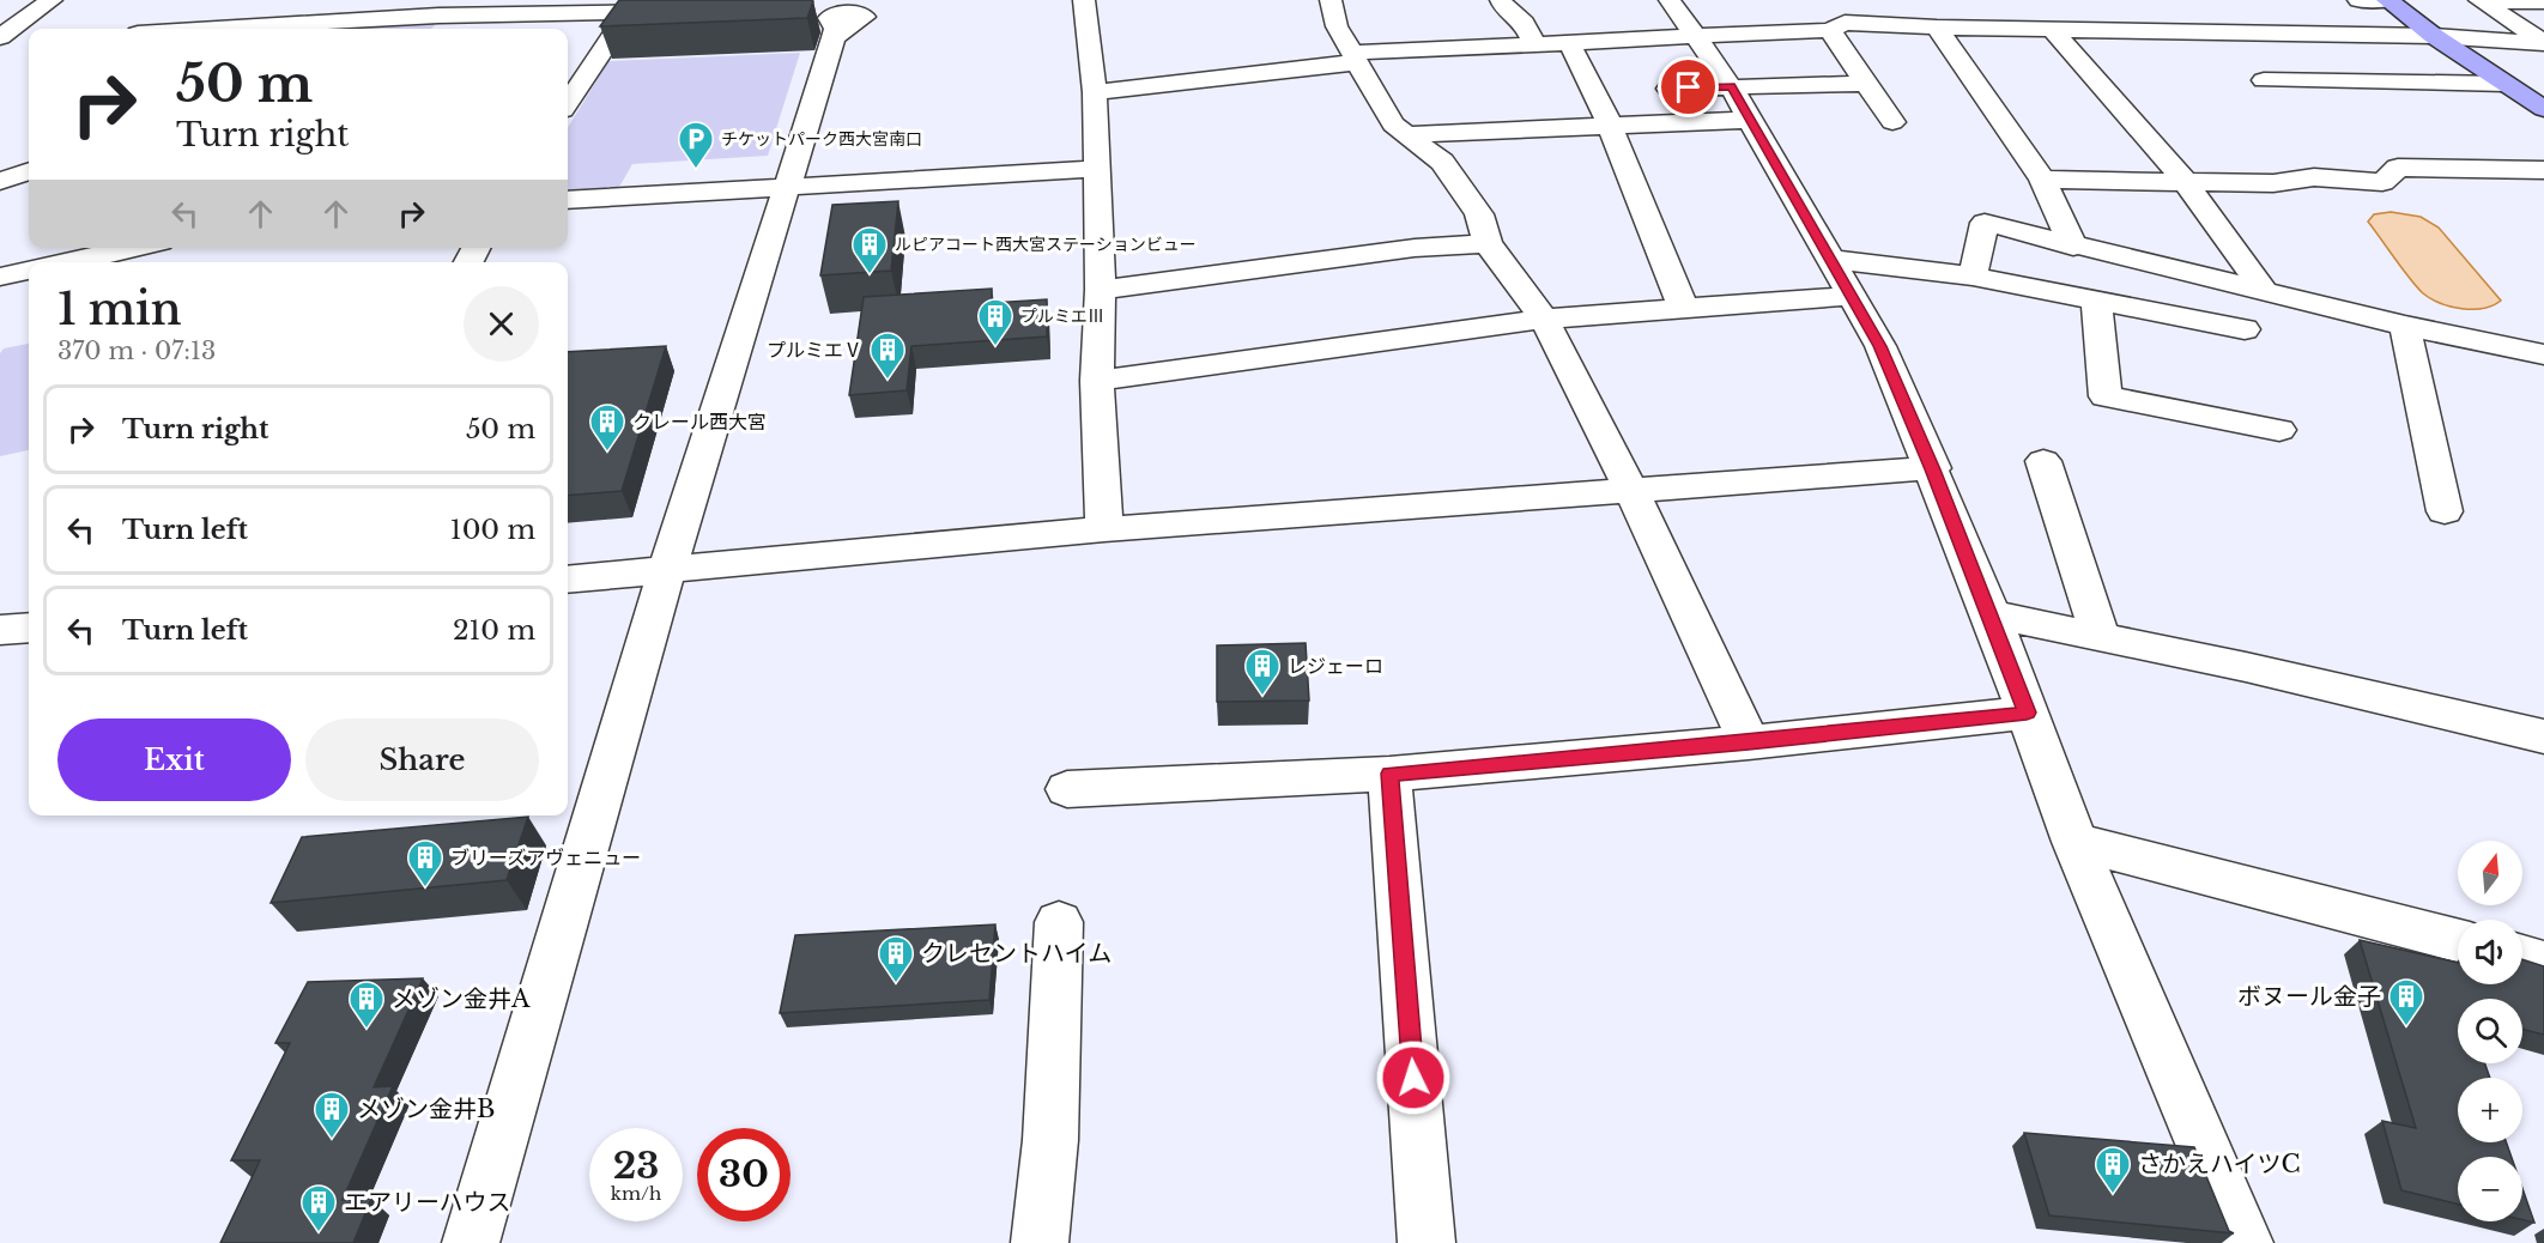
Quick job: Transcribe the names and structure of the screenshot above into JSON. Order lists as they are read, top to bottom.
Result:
{
  "places": {
    "parking": ["チケットパーク西大宮南口"],
    "building": [
      "ルピアコート西大宮ステーションビュー",
      "プルミエⅢ",
      "プルミエⅤ",
      "クレール西大宮",
      "レジェーロ",
      "ブリーズアヴェニュー",
      "クレセントハイム",
      "ボヌール金子",
      "メゾン金井A",
      "メゾン金井B",
      "さかえハイツC",
      "エアリーハウス"
    ]
  },
  "north": "top",
  "page": {
    "turn": ["50 m", "Turn right"],
    "heading": ["1 min", "370 m · 07:13"],
    "list": [
      {
        "name": "Turn right",
        "value": "50 m"
      },
      {
        "name": "Turn left",
        "value": "100 m"
      },
      {
        "name": "Turn left",
        "value": "210 m"
      }
    ],
    "buttons": ["Exit", "Share"],
    "map_buttons": ["+", "−"],
    "speed": "23 km/h",
    "limit": "30"
  }
}
